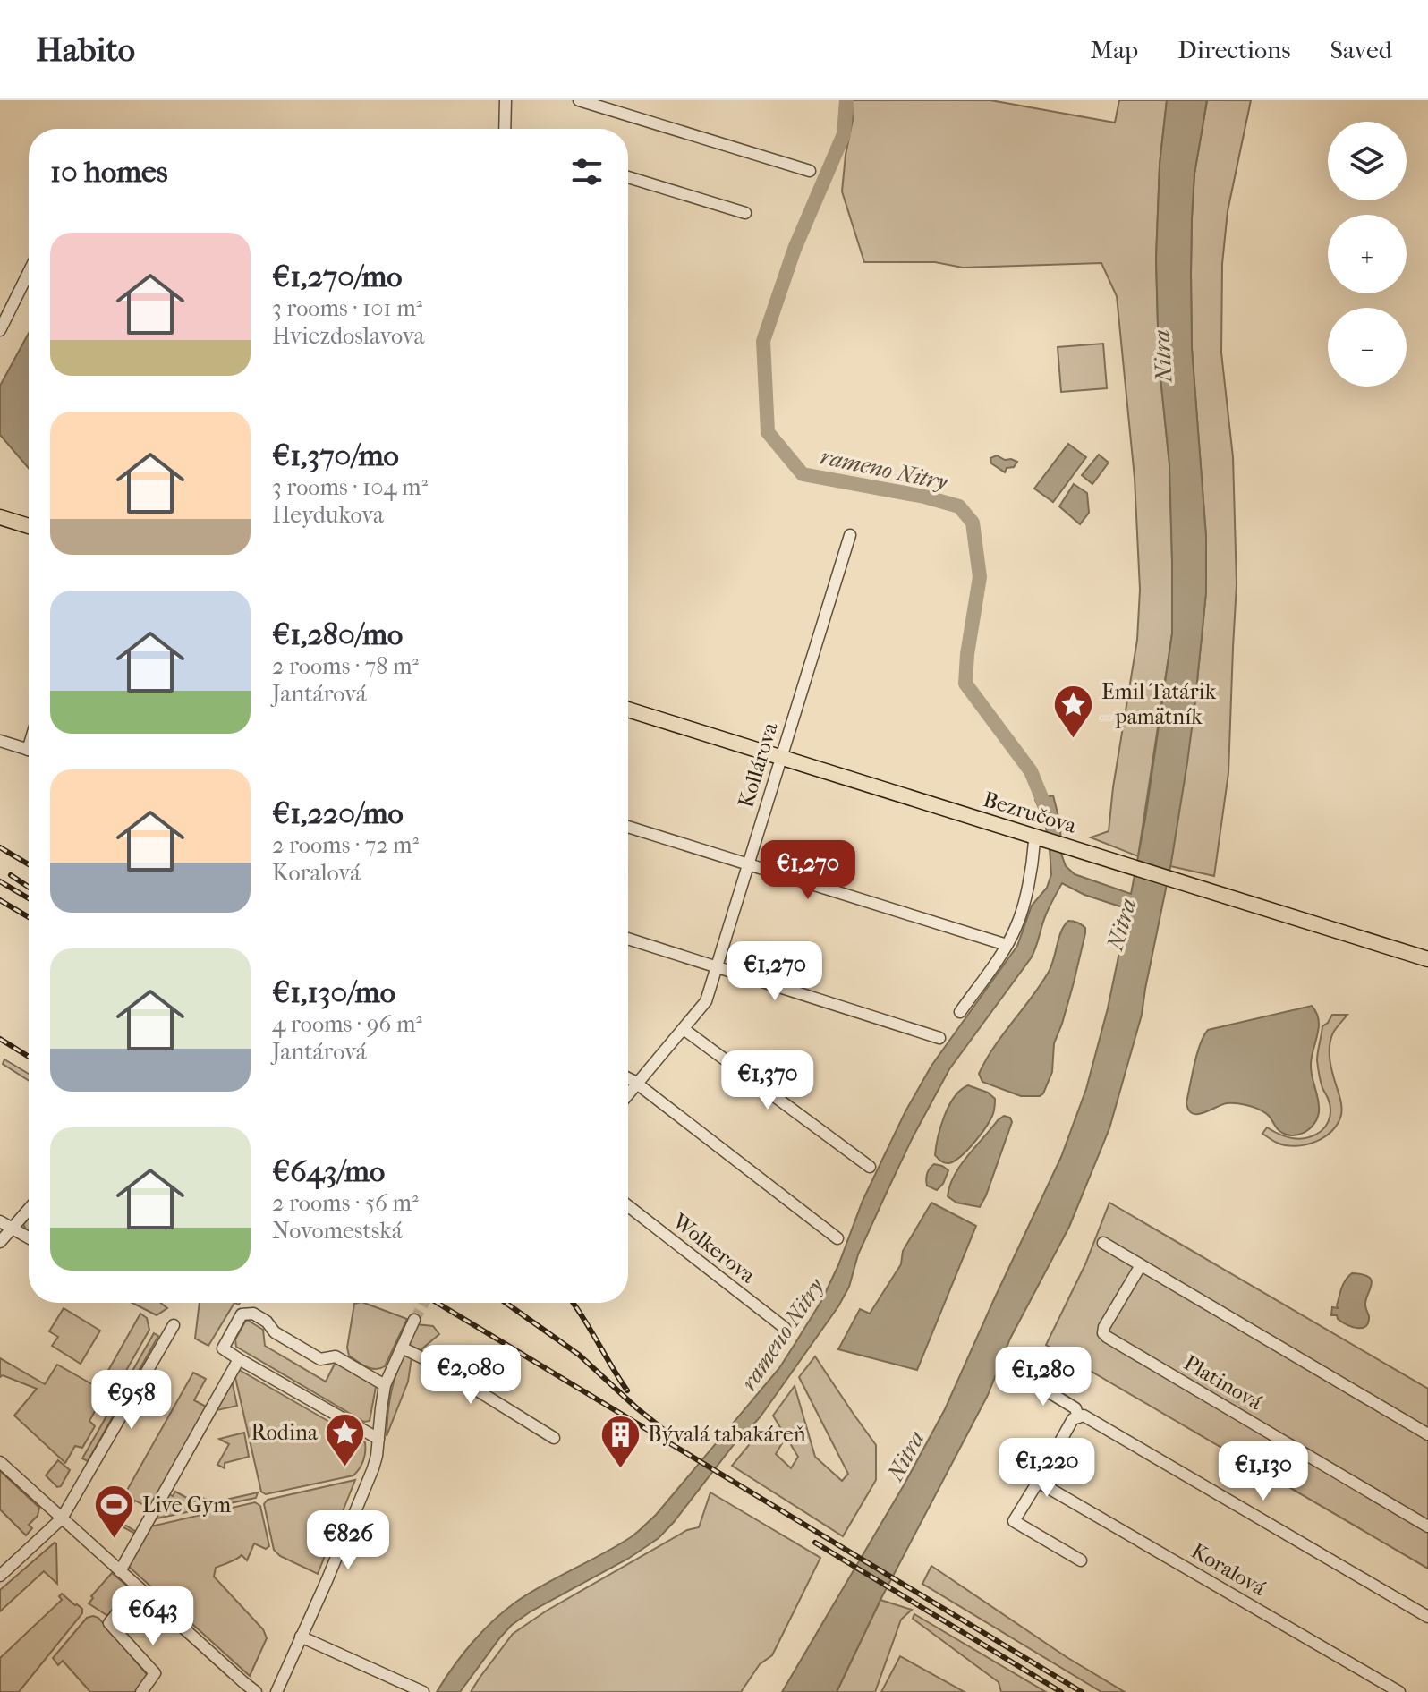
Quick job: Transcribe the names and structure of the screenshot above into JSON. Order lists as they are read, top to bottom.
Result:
{
  "streets": {
    "main road": ["Bezručova"],
    "street": [
      "Kollárova",
      "Wolkerova",
      "Platinová",
      "Koralová"
    ]
  },
  "crossings": [
    ["Kollárova", "Bezručova"]
  ],
  "water": ["Nitra", "rameno Nitry"],
  "places": {
    "place": ["Emil Tatárik – pamätník", "Rodina"],
    "building": ["Bývalá tabakáreň"],
    "sports": ["Live Gym"]
  },
  "page": {
    "header": "Habito",
    "nav": ["Map", "Directions", "Saved"],
    "map_buttons": ["+", "−"],
    "heading": "10 homes",
    "list": [
      {
        "name": "€1,270/mo",
        "note": "3 rooms · 101 m² · Hviezdoslavova"
      },
      {
        "name": "€1,370/mo",
        "note": "3 rooms · 104 m² · Heydukova"
      },
      {
        "name": "€1,280/mo",
        "note": "2 rooms · 78 m² · Jantárová"
      },
      {
        "name": "€1,220/mo",
        "note": "2 rooms · 72 m² · Koralová"
      },
      {
        "name": "€1,130/mo",
        "note": "4 rooms · 96 m² · Jantárová"
      },
      {
        "name": "€643/mo",
        "note": "2 rooms · 56 m² · Novomestská"
      }
    ],
    "price": [
      "€1,270",
      "€1,270",
      "€1,370",
      "€2,080",
      "€1,280",
      "€958",
      "€1,220",
      "€1,130",
      "€826",
      "€643"
    ]
  }
}
